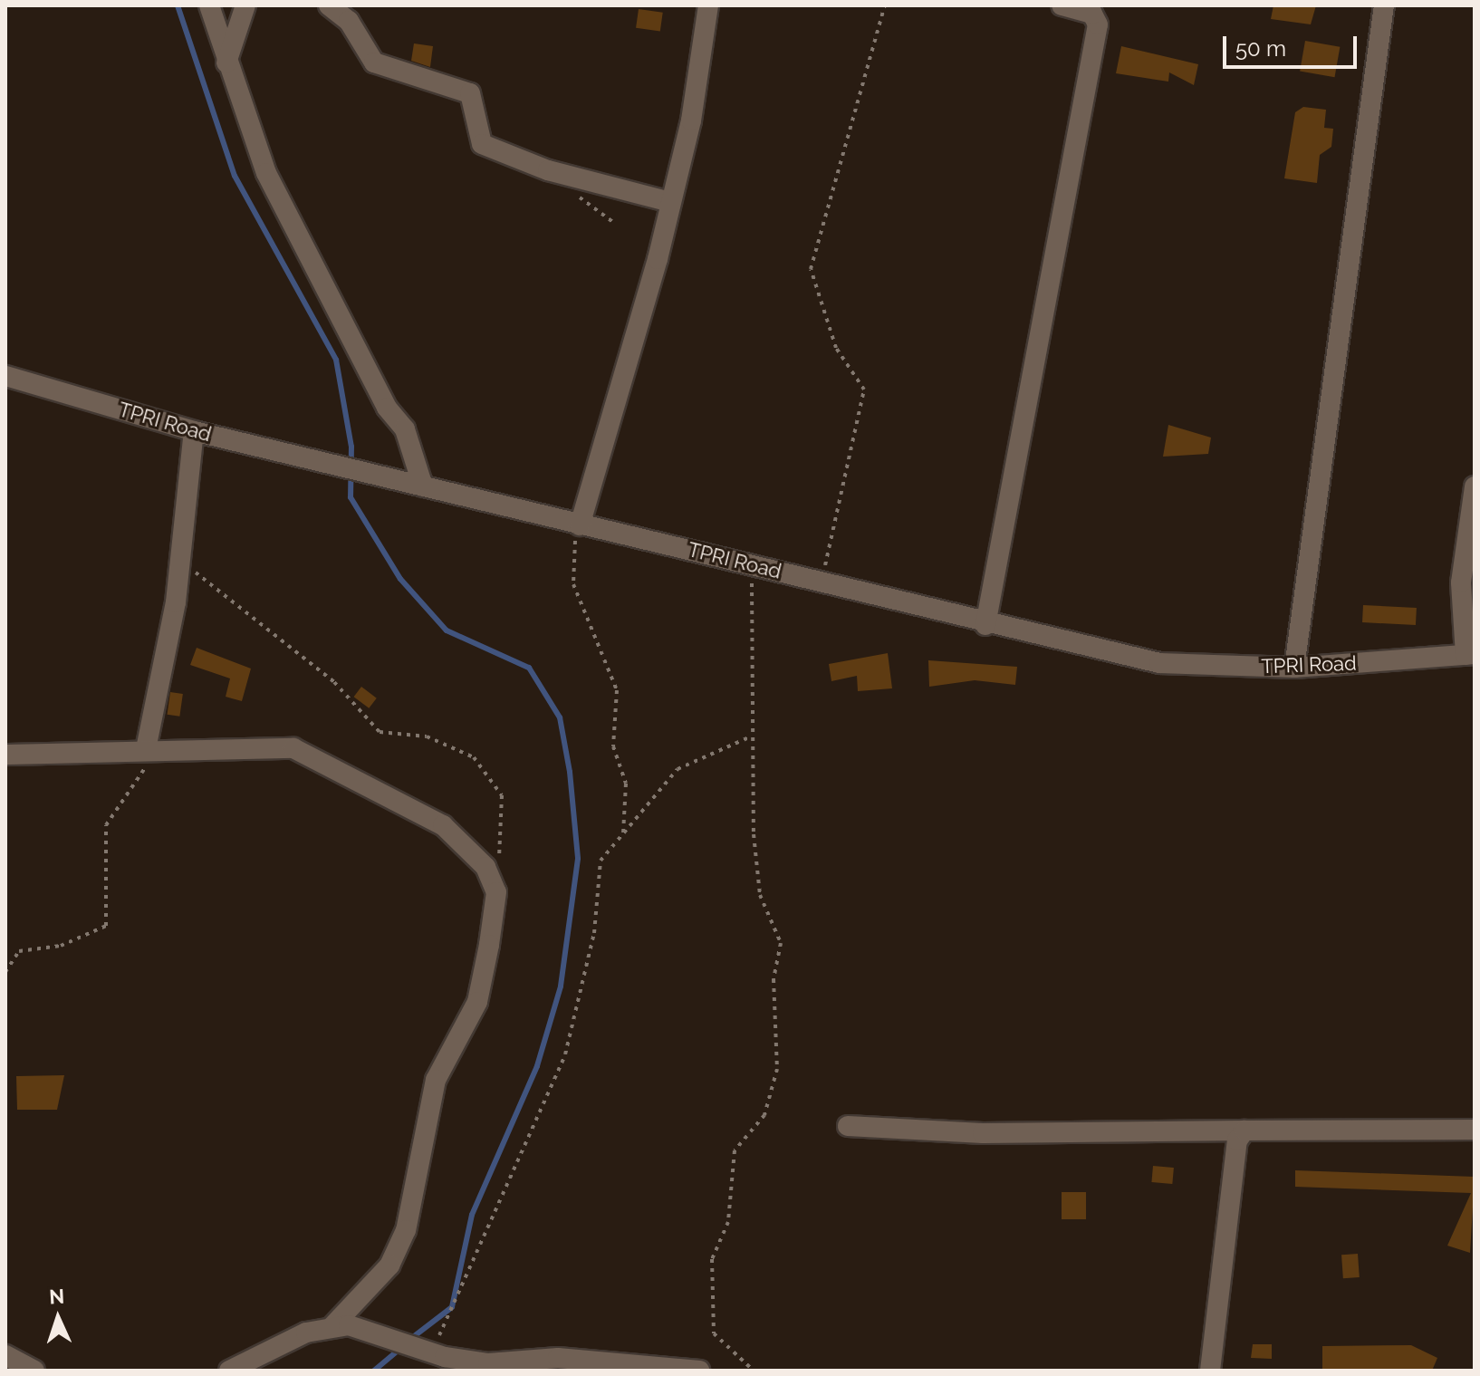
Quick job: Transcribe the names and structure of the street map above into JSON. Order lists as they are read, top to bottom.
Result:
{
  "streets": {
    "street": ["TPRI Road"]
  },
  "scale_bar": "50 m",
  "north": "top"
}
